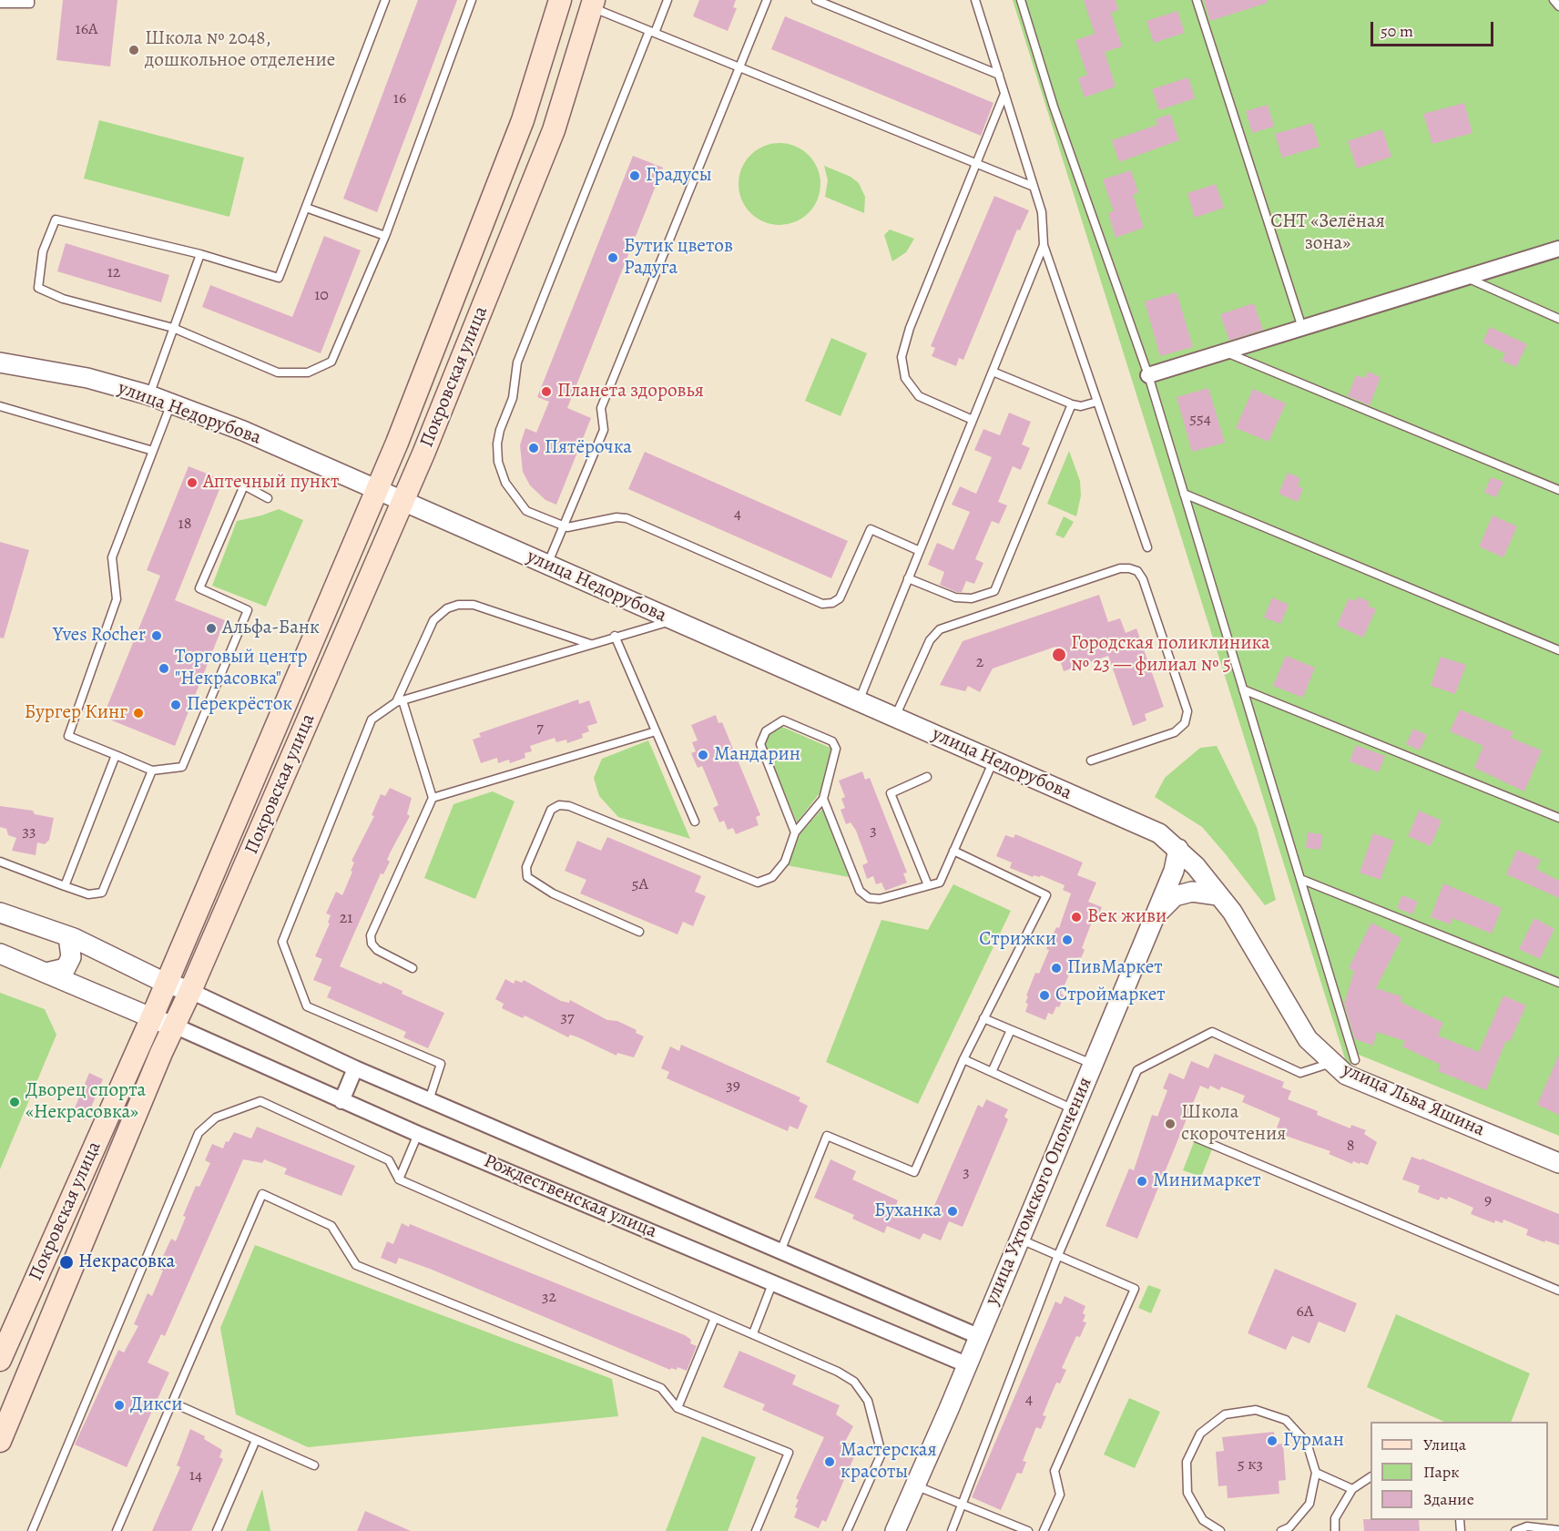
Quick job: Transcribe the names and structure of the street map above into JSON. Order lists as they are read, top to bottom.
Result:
{
  "streets": {
    "main road": ["Покровская улица"],
    "street": [
      "улица Недорубова",
      "улица Льва Яшина",
      "улица Ухтомского Ополчения",
      "Рождественская улица"
    ]
  },
  "crossings": [
    ["Покровская улица", "улица Недорубова"],
    ["Покровская улица", "Рождественская улица"],
    ["улица Недорубова", "улица Льва Яшина"],
    ["улица Недорубова", "улица Ухтомского Ополчения"],
    ["улица Льва Яшина", "улица Ухтомского Ополчения"],
    ["улица Ухтомского Ополчения", "Рождественская улица"]
  ],
  "parks": ["СНТ «Зелёная зона»"],
  "places": [
    "Школа № 2048, дошкольное отделение",
    "Градусы",
    "Бутик цветов Радуга",
    "Планета здоровья",
    "Пятёрочка",
    "Аптечный пункт",
    "Альфа-Банк",
    "Yves Rocher",
    "Городская поликлиника № 23 — филиал № 5",
    "Торговый центр \"Некрасовка\"",
    "Перекрёсток",
    "Бургер Кинг",
    "Мандарин",
    "Век живи",
    "Стрижки",
    "ПивМаркет",
    "Строймаркет",
    "Дворец спорта «Некрасовка»",
    "Школа скорочтения",
    "Минимаркет",
    "Буханка",
    "Некрасовка",
    "Дикси",
    "Гурман",
    "Мастерская красоты"
  ],
  "house_numbers": [
    "16А",
    "16",
    "12",
    "10",
    "554",
    "4",
    "18",
    "2",
    "7",
    "3",
    "33",
    "5А",
    "21",
    "37",
    "39",
    "8",
    "3",
    "9",
    "32",
    "6А",
    "4",
    "5 к3",
    "14"
  ],
  "legend": ["Улица", "Парк", "Здание"],
  "scale_bar": "50 m"
}
